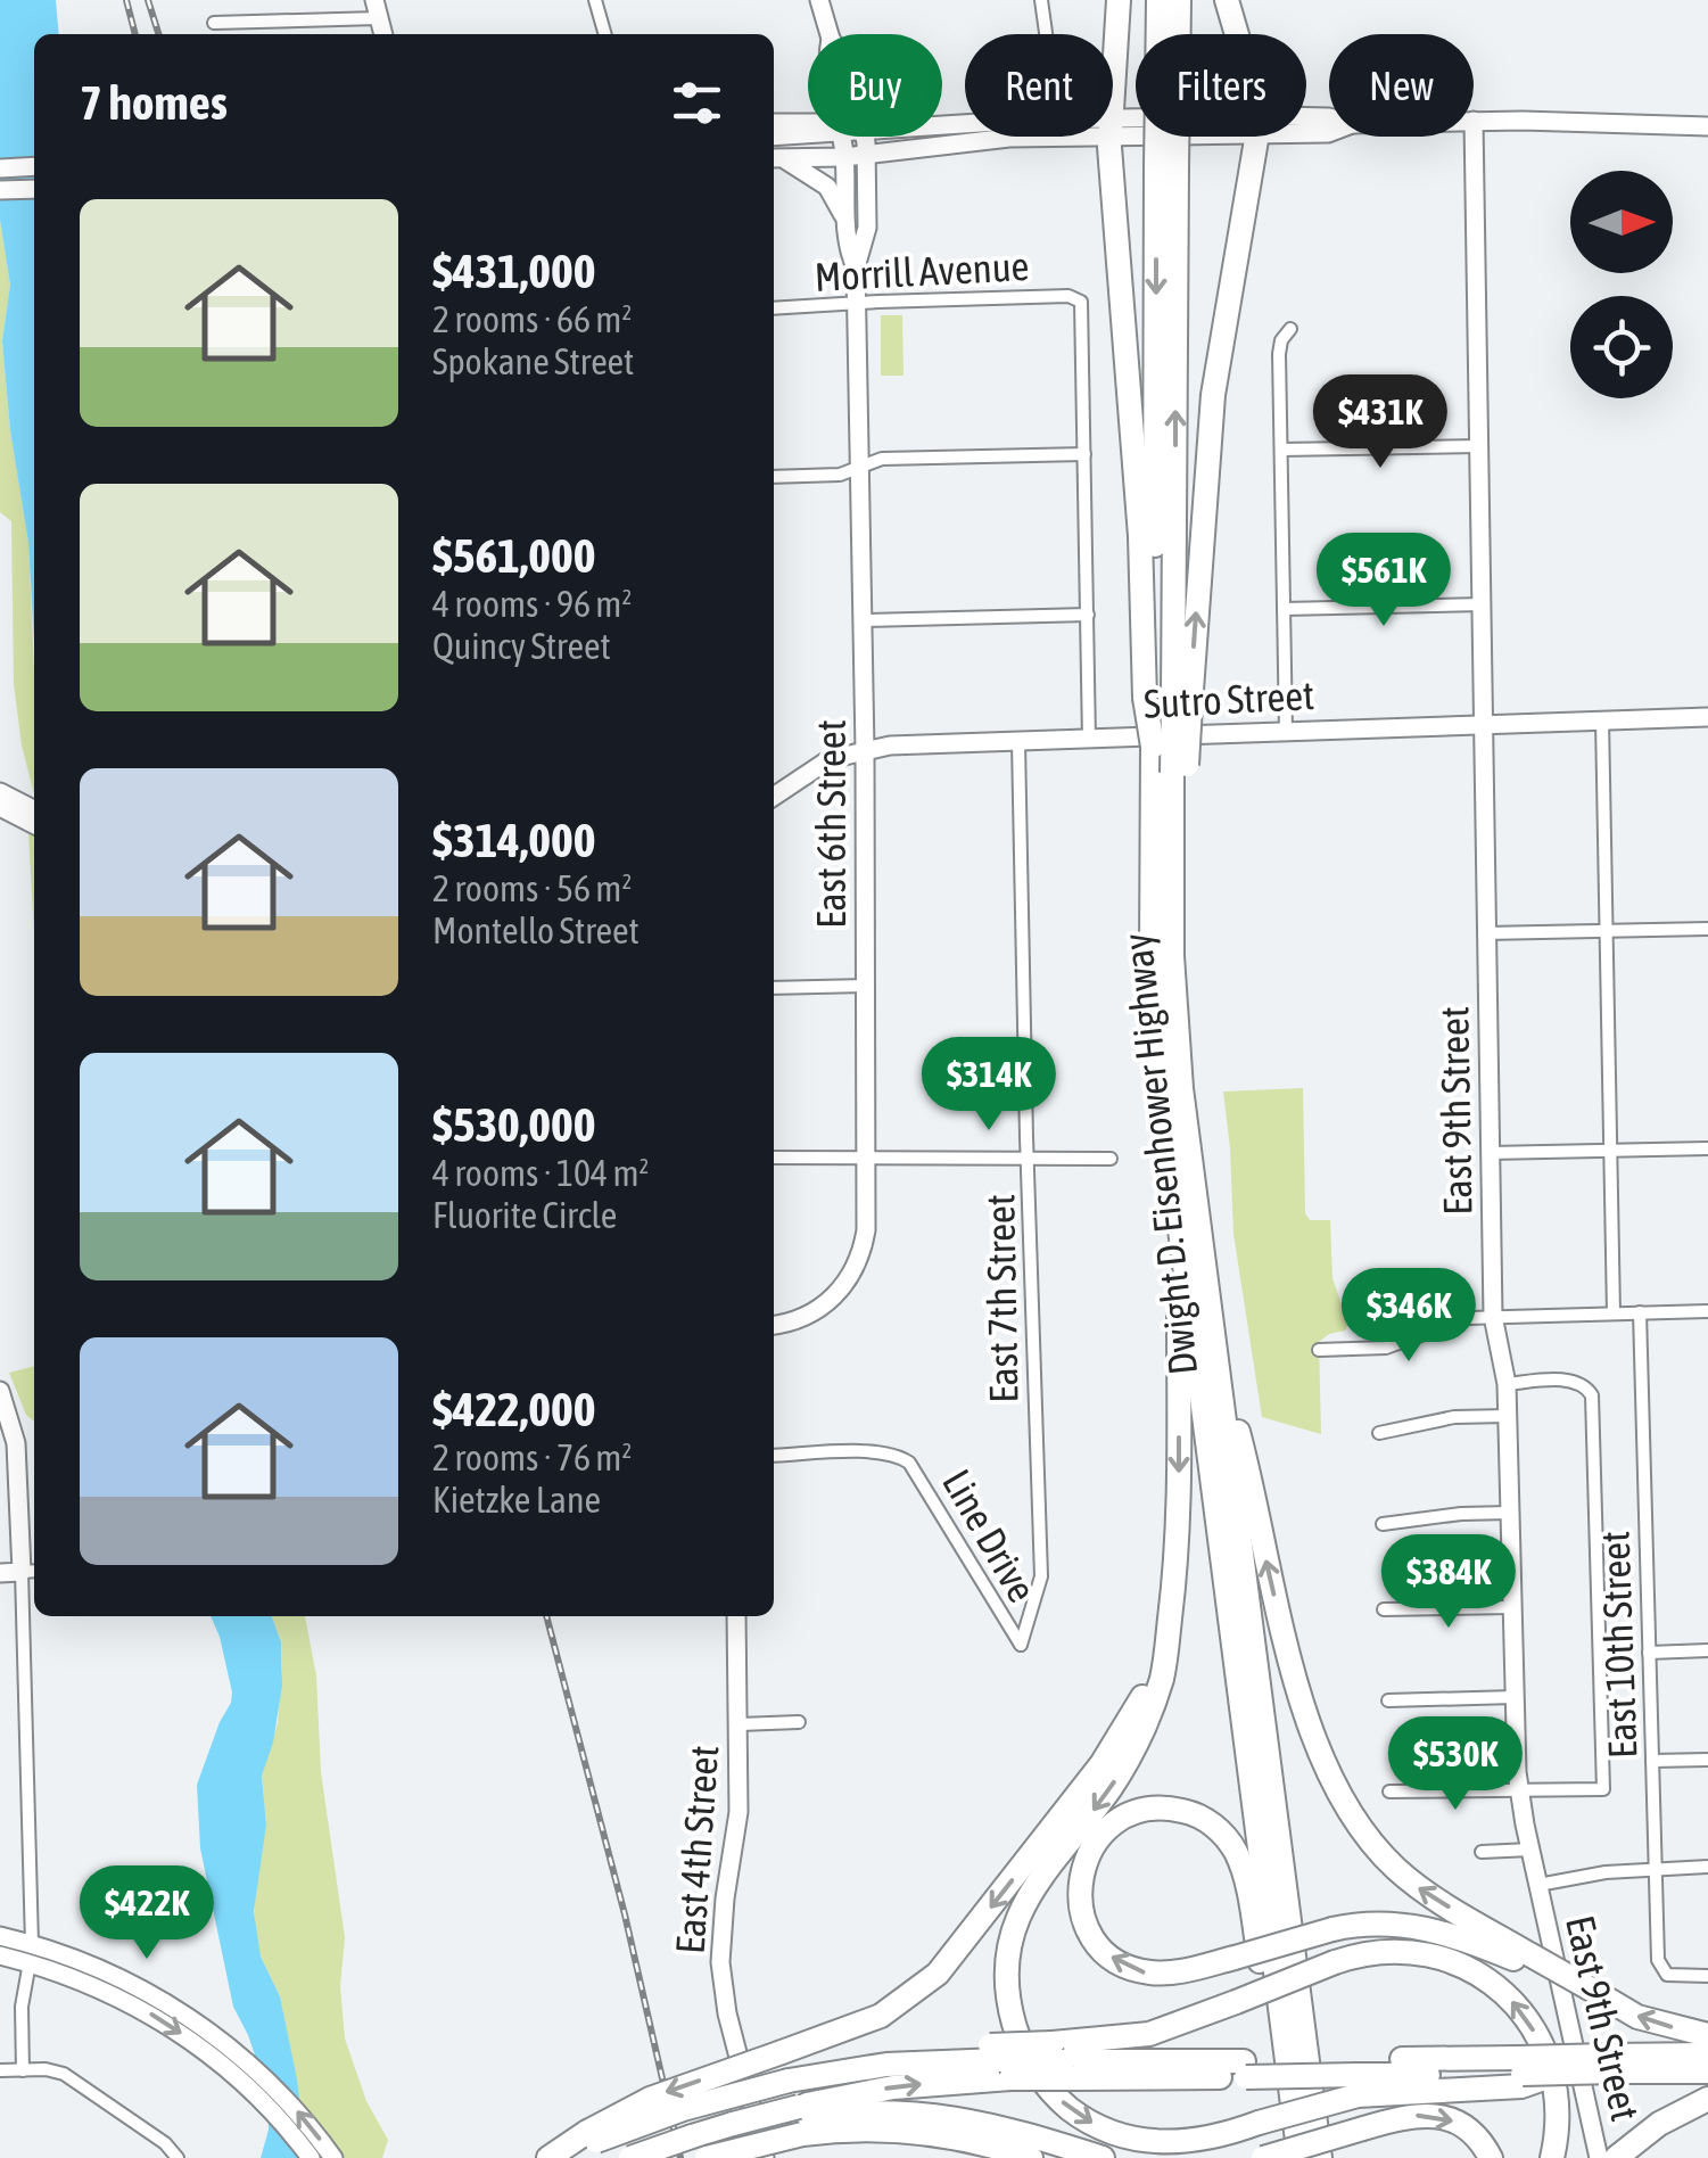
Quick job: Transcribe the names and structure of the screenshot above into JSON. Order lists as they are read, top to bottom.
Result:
{
  "streets": {
    "highway": ["Dwight D. Eisenhower Highway"],
    "main road": [
      "Sutro Street",
      "East 6th Street",
      "East 9th Street",
      "East 4th Street"
    ],
    "street": [
      "Morrill Avenue",
      "East 7th Street",
      "Line Drive",
      "East 10th Street"
    ]
  },
  "crossings": [
    ["Morrill Avenue", "East 6th Street"],
    ["Sutro Street", "East 6th Street"],
    ["Sutro Street", "East 9th Street"],
    ["Sutro Street", "East 7th Street"],
    ["East 7th Street", "Line Drive"]
  ],
  "north": "right",
  "page": {
    "chip": [
      "Buy",
      "Rent",
      "Filters",
      "New"
    ],
    "heading": "7 homes",
    "list": [
      {
        "name": "$431,000",
        "note": "2 rooms · 66 m² · Spokane Street"
      },
      {
        "name": "$561,000",
        "note": "4 rooms · 96 m² · Quincy Street"
      },
      {
        "name": "$314,000",
        "note": "2 rooms · 56 m² · Montello Street"
      },
      {
        "name": "$530,000",
        "note": "4 rooms · 104 m² · Fluorite Circle"
      },
      {
        "name": "$422,000",
        "note": "2 rooms · 76 m² · Kietzke Lane"
      }
    ],
    "price": [
      "$431K",
      "$561K",
      "$314K",
      "$346K",
      "$384K",
      "$530K",
      "$422K"
    ]
  }
}
